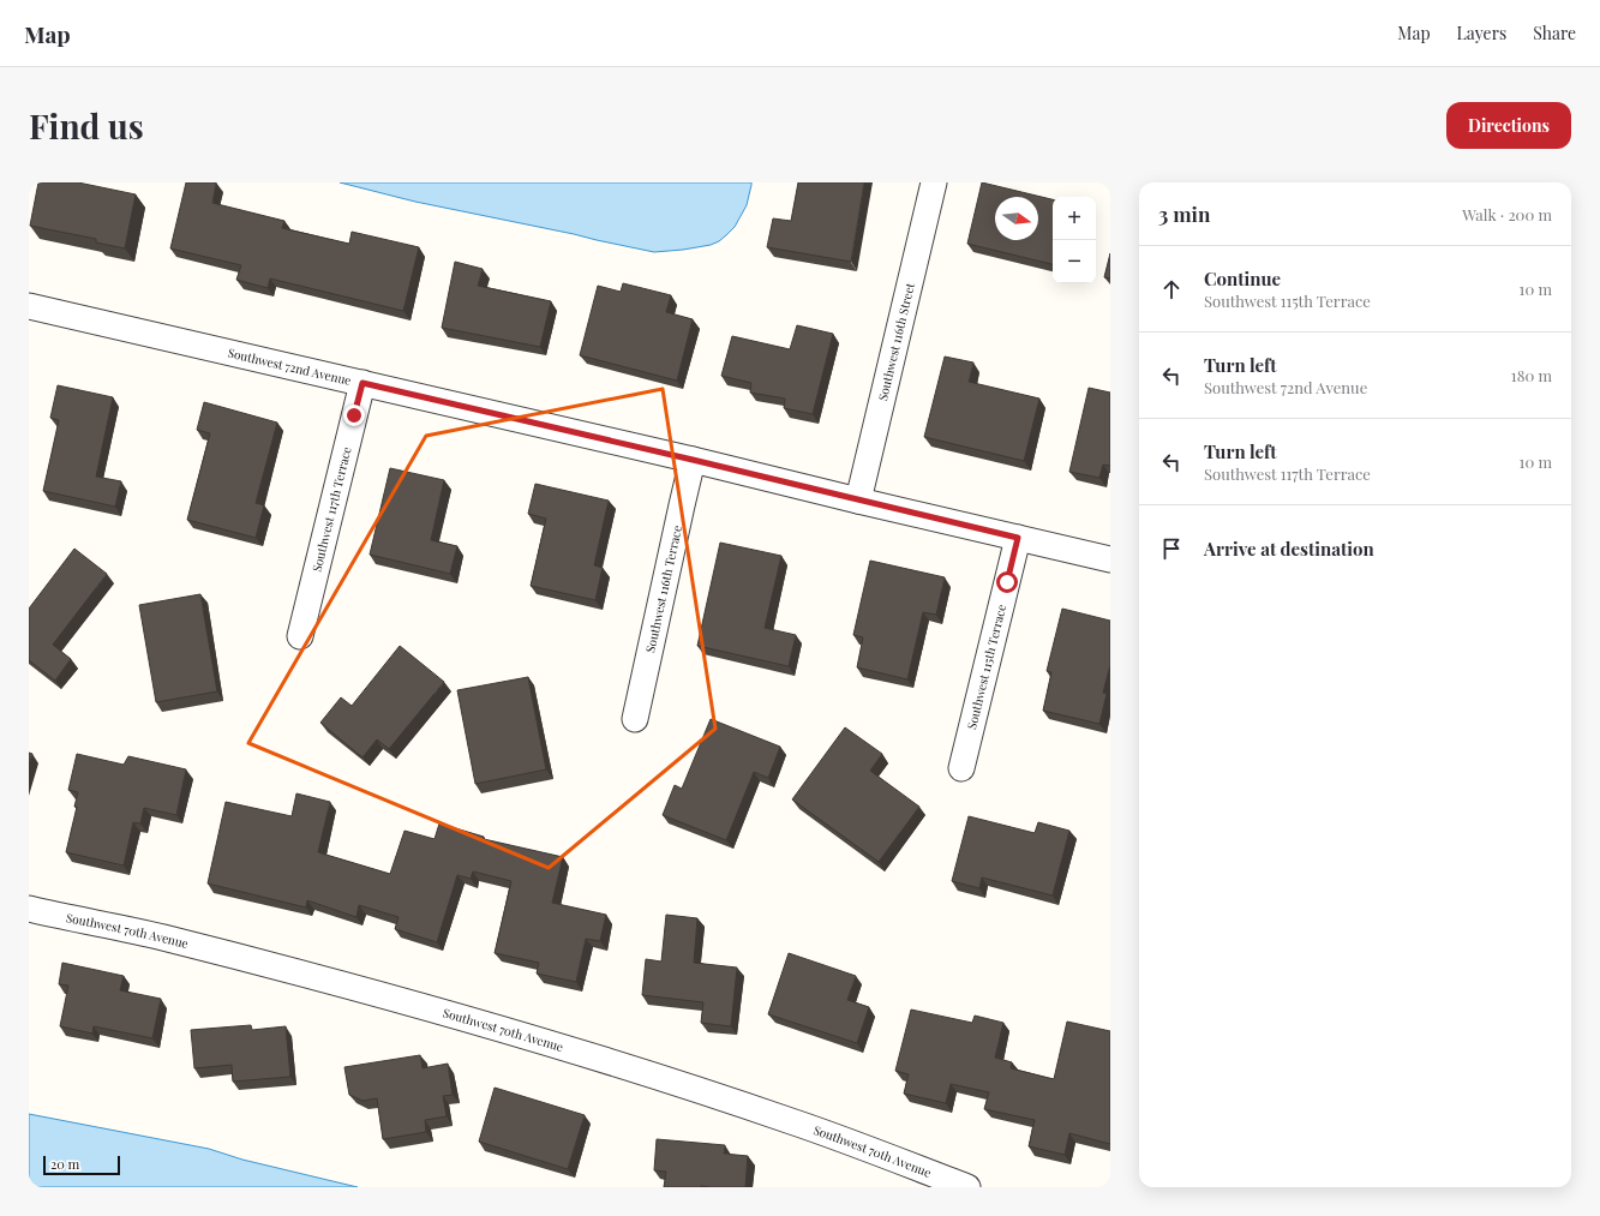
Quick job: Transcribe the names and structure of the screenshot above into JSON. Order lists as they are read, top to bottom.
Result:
{
  "streets": {
    "street": [
      "Southwest 116th Street",
      "Southwest 72nd Avenue",
      "Southwest 117th Terrace",
      "Southwest 116th Terrace",
      "Southwest 115th Terrace",
      "Southwest 70th Avenue"
    ]
  },
  "crossings": [
    ["Southwest 116th Street", "Southwest 72nd Avenue"],
    ["Southwest 72nd Avenue", "Southwest 117th Terrace"],
    ["Southwest 72nd Avenue", "Southwest 116th Terrace"],
    ["Southwest 72nd Avenue", "Southwest 115th Terrace"]
  ],
  "scale_bar": "20 m",
  "north": "right",
  "page": {
    "header": "Map",
    "nav": ["Map", "Layers", "Share"],
    "buttons": "Directions",
    "title": "Find us",
    "heading": ["3 min", "Walk · 200 m"],
    "map_buttons": ["+", "−"],
    "list": [
      ["Continue", "Southwest 115th Terrace", "10 m"],
      ["Turn left", "Southwest 72nd Avenue", "180 m"],
      ["Turn left", "Southwest 117th Terrace", "10 m"],
      "Arrive at destination"
    ],
    "scale": "20 m"
  }
}
